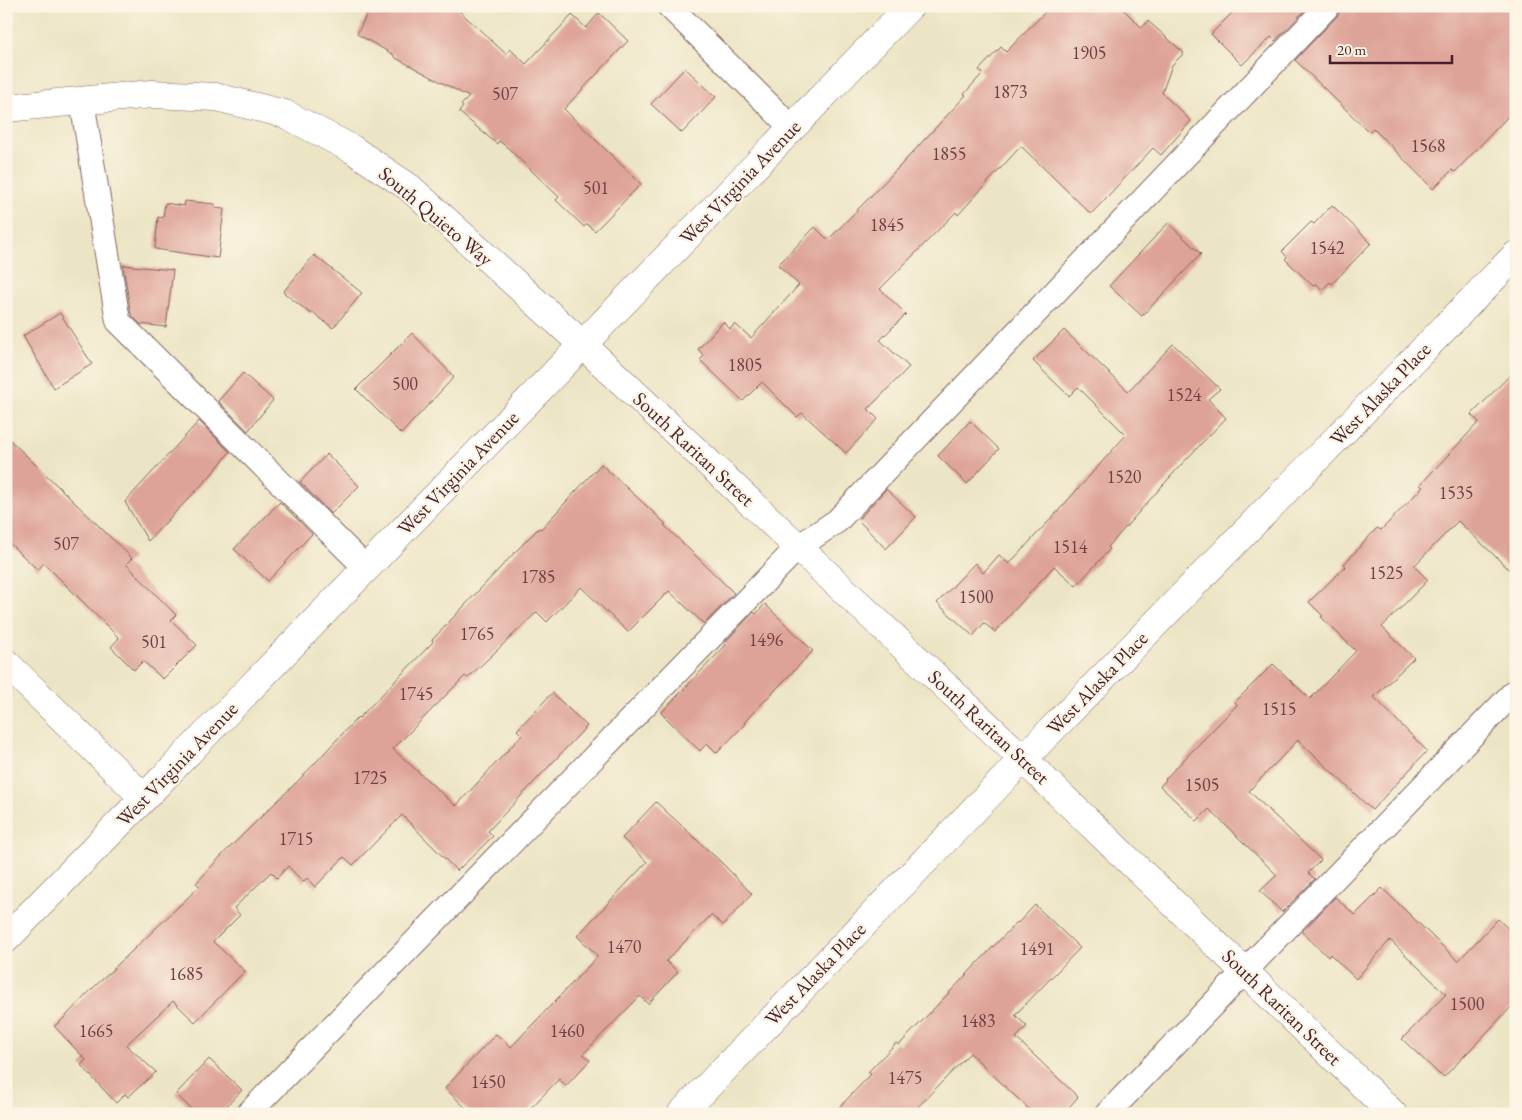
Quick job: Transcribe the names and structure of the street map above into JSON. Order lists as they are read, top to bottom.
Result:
{
  "streets": {
    "street": [
      "West Virginia Avenue",
      "South Quieto Way",
      "West Alaska Place",
      "South Raritan Street"
    ]
  },
  "crossings": [
    ["West Virginia Avenue", "South Quieto Way"],
    ["West Virginia Avenue", "South Raritan Street"],
    ["South Quieto Way", "South Raritan Street"],
    ["West Alaska Place", "South Raritan Street"]
  ],
  "house_numbers": [
    "1905",
    "1873",
    "507",
    "1568",
    "1855",
    "501",
    "1845",
    "1542",
    "1805",
    "500",
    "1524",
    "1520",
    "1535",
    "507",
    "1514",
    "1525",
    "1785",
    "1500",
    "1765",
    "1496",
    "501",
    "1745",
    "1515",
    "1725",
    "1505",
    "1715",
    "1470",
    "1491",
    "1685",
    "1500",
    "1483",
    "1665",
    "1460",
    "1475",
    "1450"
  ],
  "scale_bar": "20 m"
}
